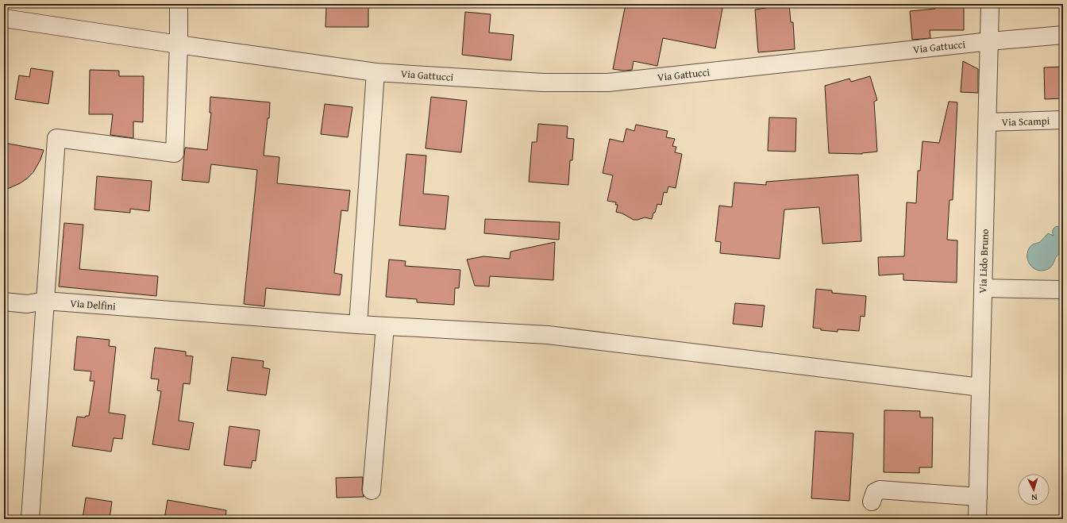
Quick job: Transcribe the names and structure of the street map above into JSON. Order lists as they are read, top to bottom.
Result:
{
  "streets": {
    "street": [
      "Via Gattucci",
      "Via Scampi",
      "Via Lido Bruno",
      "Via Delfini"
    ]
  },
  "crossings": [
    ["Via Gattucci", "Via Lido Bruno"],
    ["Via Scampi", "Via Lido Bruno"],
    ["Via Lido Bruno", "Via Delfini"]
  ],
  "north": "bottom"
}
